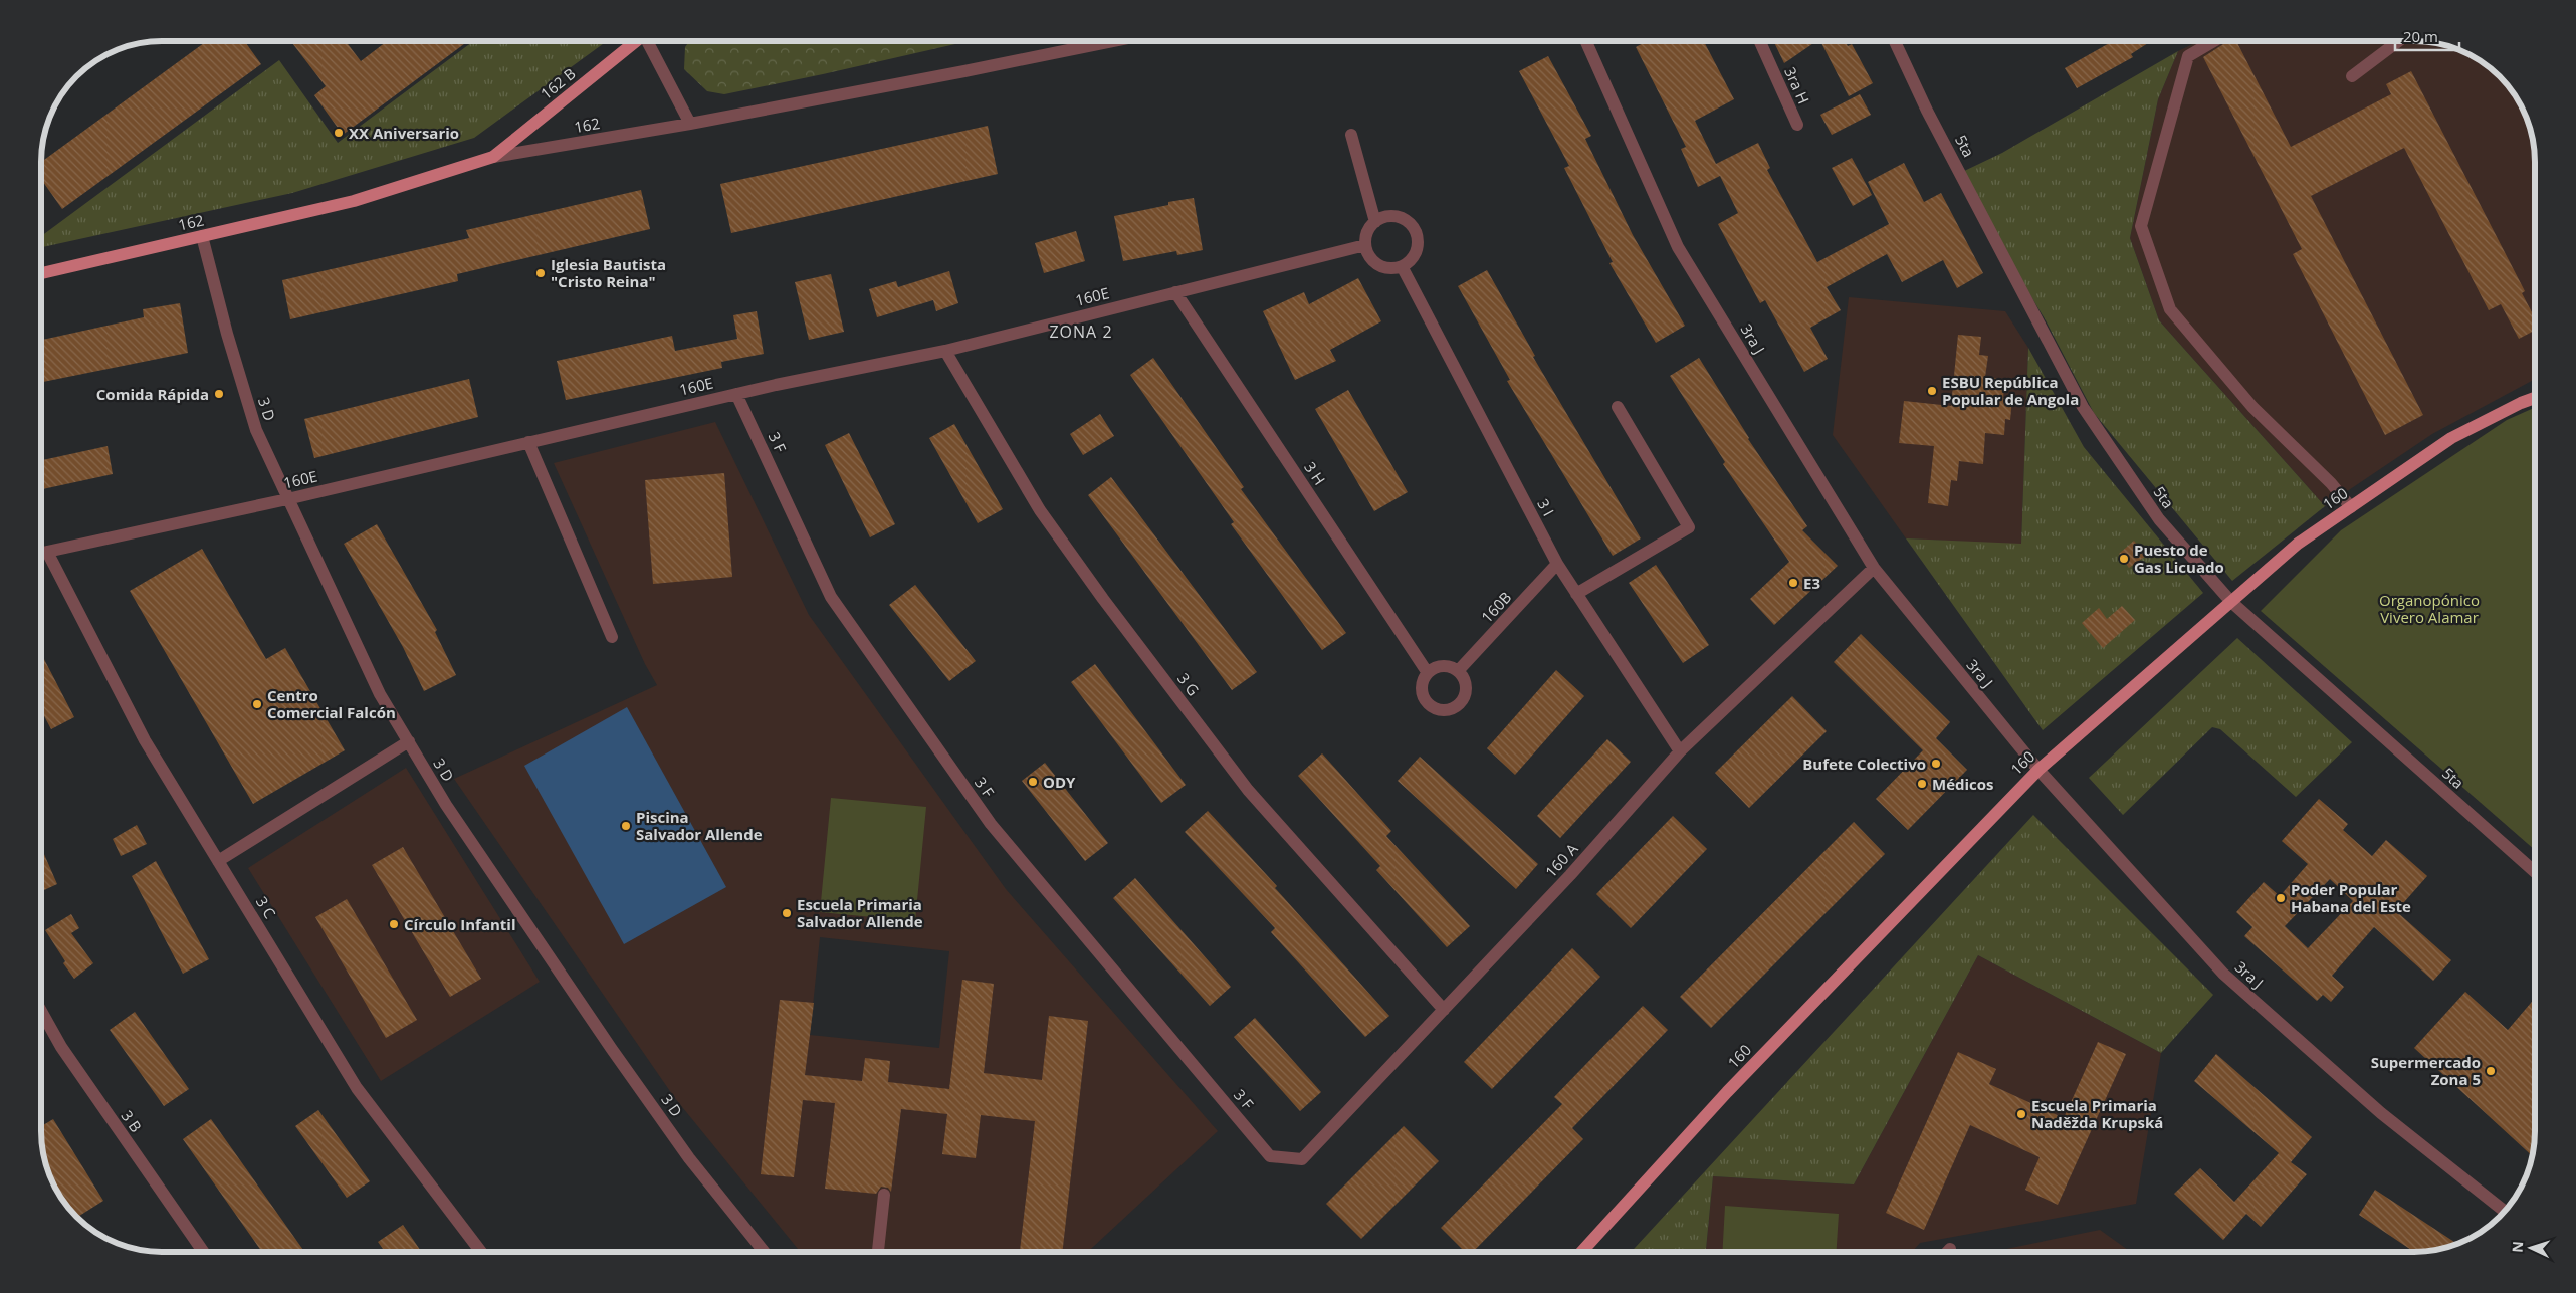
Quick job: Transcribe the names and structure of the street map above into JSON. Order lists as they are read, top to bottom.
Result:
{
  "streets": {
    "main road": ["162 B", "162", "160"],
    "street": [
      "3ra H",
      "5ta",
      "160E",
      "3ra J",
      "3 D",
      "3 F",
      "3 H",
      "3 I",
      "160B",
      "3 G",
      "160 A",
      "3 C",
      "3 B"
    ]
  },
  "crossings": [
    ["162 B", "162"],
    ["162", "3 D"],
    ["5ta", "160"],
    ["160E", "3 D"],
    ["160E", "3 F"],
    ["160E", "3 H"],
    ["160E", "3 I"],
    ["160E", "3 G"],
    ["160E", "3 C"],
    ["3ra J", "160"],
    ["3ra J", "160 A"],
    ["3 F", "160 A"],
    ["3 H", "160B"],
    ["3 I", "160B"],
    ["3 I", "160 A"],
    ["3 G", "160 A"]
  ],
  "districts": ["ZONA 2"],
  "parks": ["Organopónico Vivero Alamar"],
  "places": [
    "XX Aniversario",
    "Iglesia Bautista \"Cristo Reina\"",
    "ESBU República Popular de Angola",
    "Comida Rápida",
    "Puesto de Gas Licuado",
    "E3",
    "Centro Comercial Falcón",
    "Bufete Colectivo",
    "ODY",
    "Médicos",
    "Piscina Salvador Allende",
    "Poder Popular Habana del Este",
    "Escuela Primaria Salvador Allende",
    "Círculo Infantil",
    "Supermercado Zona 5",
    "Escuela Primaria Naděžda Krupská"
  ],
  "scale_bar": "20 m",
  "north": "left"
}
